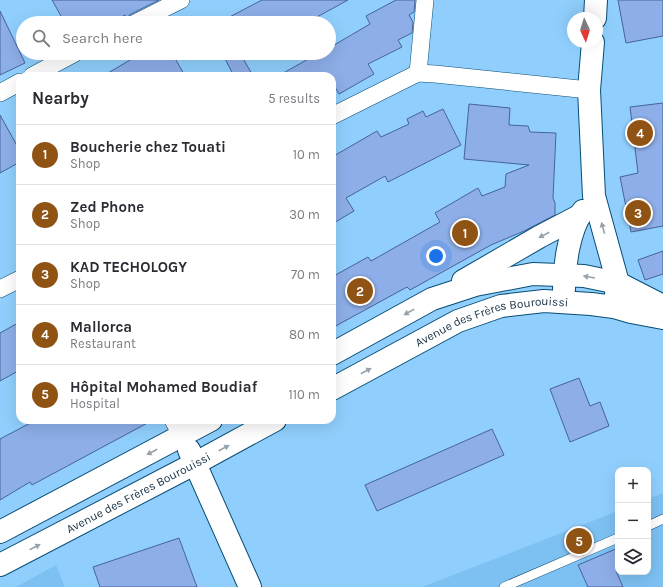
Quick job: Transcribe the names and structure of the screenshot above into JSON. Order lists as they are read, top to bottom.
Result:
{
  "streets": {
    "main road": ["Avenue des Frères Bourouissi"]
  },
  "north": "bottom",
  "page": {
    "search": "Search here",
    "heading": ["Nearby", "5 results"],
    "pins": [
      "4",
      "3",
      "1",
      "2",
      "5"
    ],
    "list": [
      {
        "mark": "1",
        "name": "Boucherie chez Touati",
        "note": "Shop",
        "value": "10 m"
      },
      {
        "mark": "2",
        "name": "Zed Phone",
        "note": "Shop",
        "value": "30 m"
      },
      {
        "mark": "3",
        "name": "KAD TECHOLOGY",
        "note": "Shop",
        "value": "70 m"
      },
      {
        "mark": "4",
        "name": "Mallorca",
        "note": "Restaurant",
        "value": "80 m"
      },
      {
        "mark": "5",
        "name": "Hôpital Mohamed Boudiaf",
        "note": "Hospital",
        "value": "110 m"
      }
    ],
    "map_buttons": ["+", "−"]
  }
}
